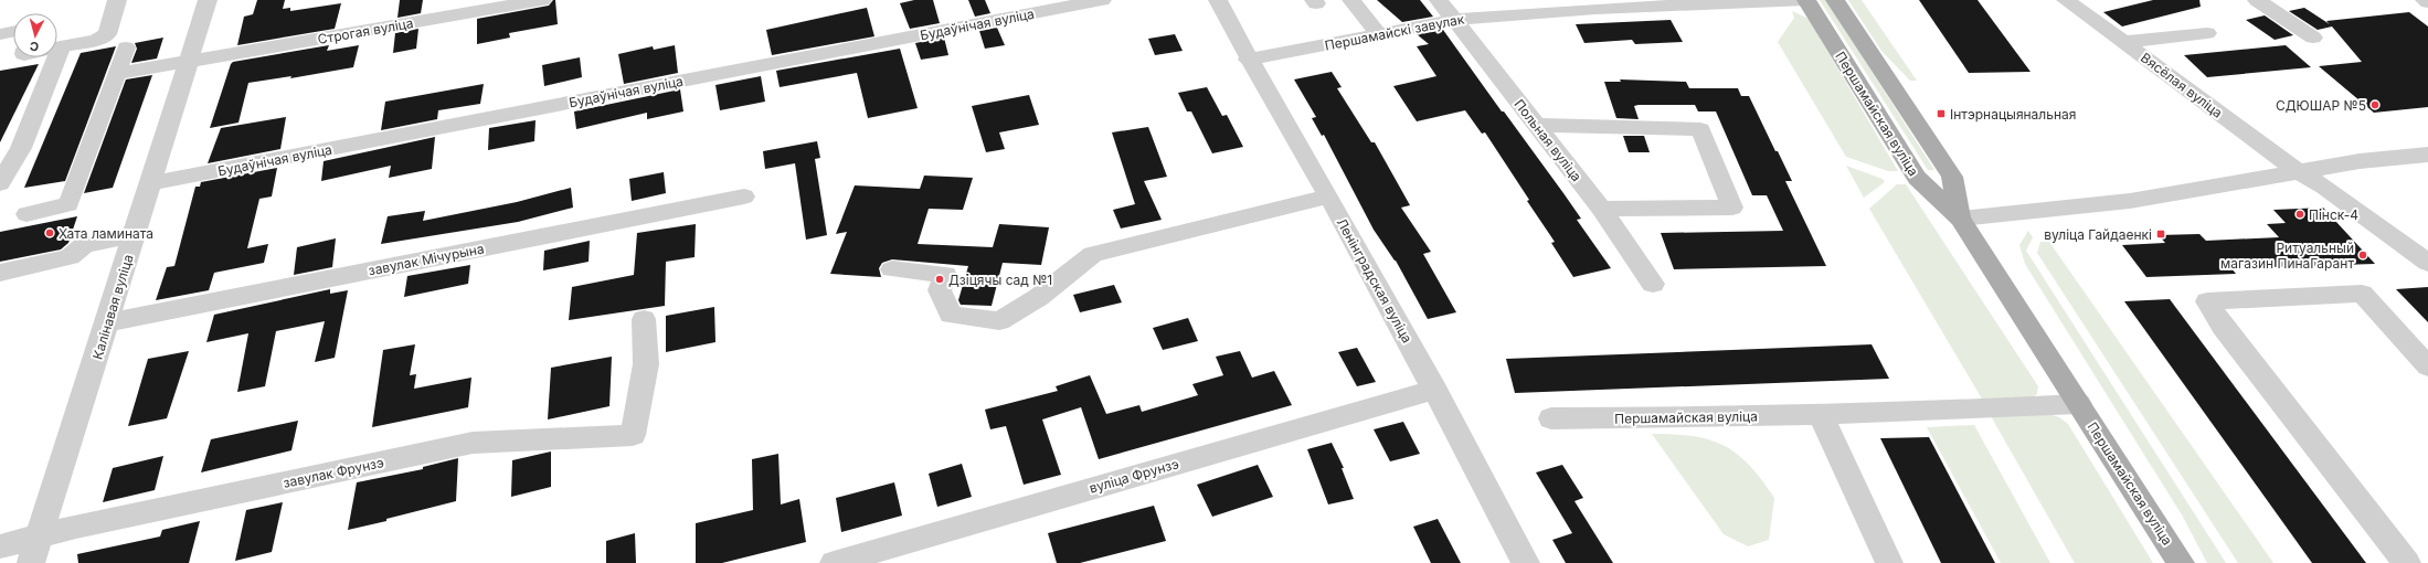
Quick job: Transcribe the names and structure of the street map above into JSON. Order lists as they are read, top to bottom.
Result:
{
  "streets": {
    "main road": ["Першамайская вуліца"],
    "street": [
      "Будаўнічая вуліца",
      "Строгая вуліца",
      "Першамайскі завулак",
      "Вясёлая вуліца",
      "Польная вуліца",
      "завулак Мічурына",
      "Ленінградская вуліца",
      "Калінавая вуліца",
      "завулак Фрунзэ",
      "вуліца Фрунзэ"
    ]
  },
  "crossings": [
    ["Будаўнічая вуліца", "Калінавая вуліца"],
    ["Строгая вуліца", "Калінавая вуліца"],
    ["Першамайскі завулак", "Першамайская вуліца"],
    ["Першамайскі завулак", "Польная вуліца"],
    ["Першамайскі завулак", "Ленінградская вуліца"],
    ["завулак Мічурына", "Калінавая вуліца"],
    ["Ленінградская вуліца", "вуліца Фрунзэ"],
    ["Калінавая вуліца", "завулак Фрунзэ"]
  ],
  "places": {
    "other": [
      "СДЮШАР №5",
      "Пінск-4",
      "Хата ламината",
      "Ритуальный магазин ПинаГарант",
      "Дзіцячы сад №1"
    ],
    "transit": ["Інтэрнацыянальная", "вуліца Гайдаенкі"]
  },
  "north": "bottom"
}
